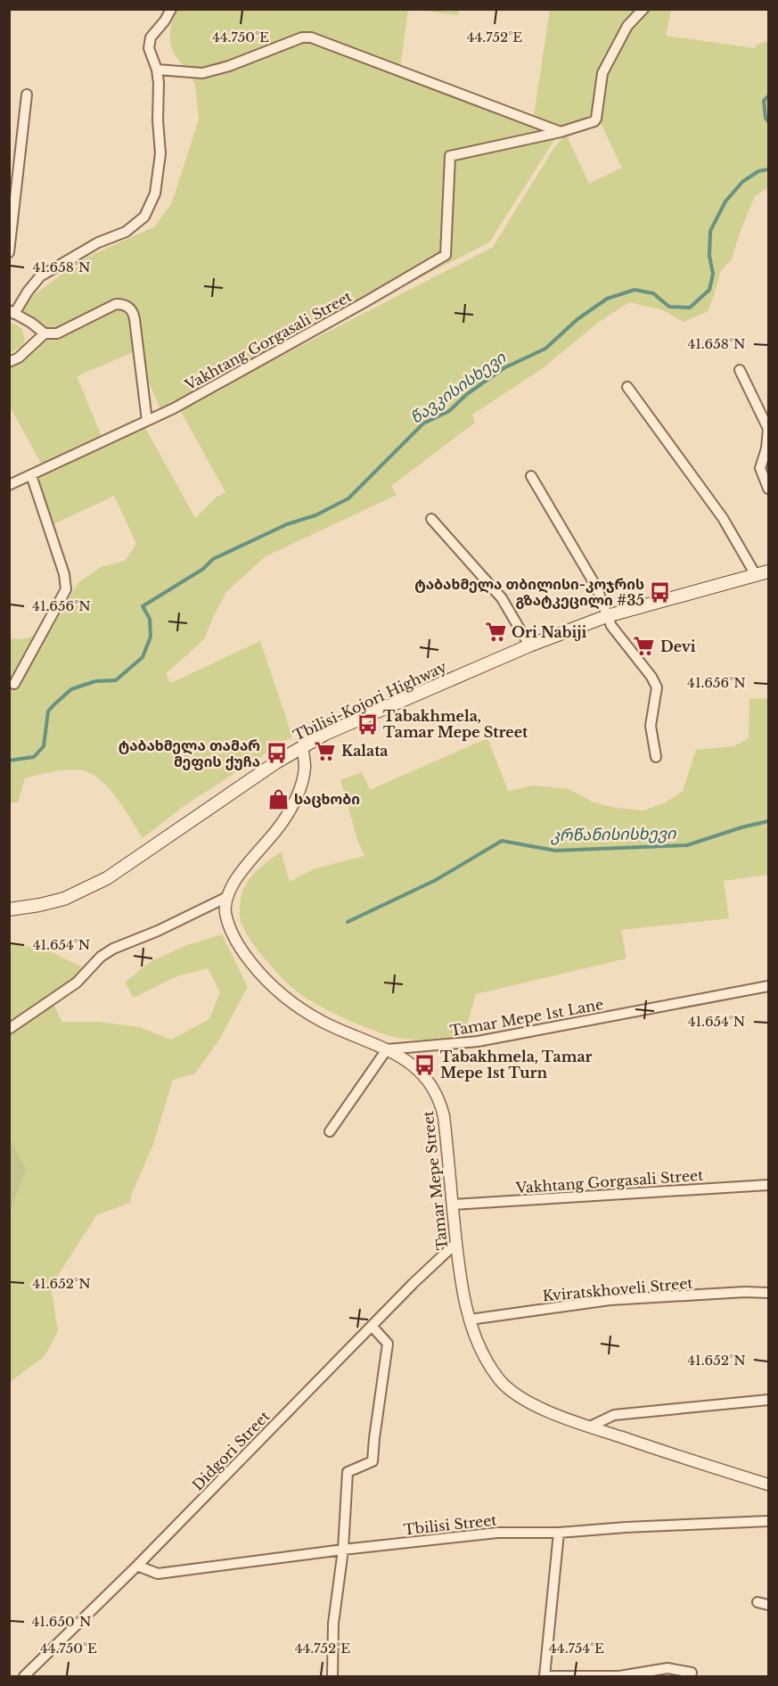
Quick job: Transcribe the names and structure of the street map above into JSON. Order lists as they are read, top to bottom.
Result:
{
  "streets": {
    "main road": ["Tbilisi-Kojori Highway"],
    "street": [
      "Vakhtang Gorgasali Street",
      "Tamar Mepe 1st Lane",
      "Tamar Mepe Street",
      "Kviratskhoveli Street",
      "Didgori Street",
      "Tbilisi Street"
    ]
  },
  "crossings": [
    ["Vakhtang Gorgasali Street", "Tamar Mepe Street"],
    ["Tamar Mepe 1st Lane", "Tamar Mepe Street"],
    ["Tamar Mepe Street", "Kviratskhoveli Street"],
    ["Tamar Mepe Street", "Didgori Street"],
    ["Didgori Street", "Tbilisi Street"]
  ],
  "water": ["წავკისისხევი", "კრწანისისხევი"],
  "places": {
    "bus stop": [
      "ტაბახმელა თბილისი-კოჯრის გზატკეცილი #35",
      "Tabakhmela, Tamar Mepe Street",
      "ტაბახმელა თამარ მეფის ქუჩა",
      "Tabakhmela, Tamar Mepe 1st Turn"
    ],
    "supermarket": ["Ori Nabiji", "Devi", "Kalata"],
    "shop": ["საცხობი"]
  },
  "coordinates": [
    "44.750°E",
    "44.752°E",
    "41.658°N",
    "41.656°N",
    "41.654°N",
    "41.652°N",
    "41.650°N",
    "44.754°E"
  ]
}
